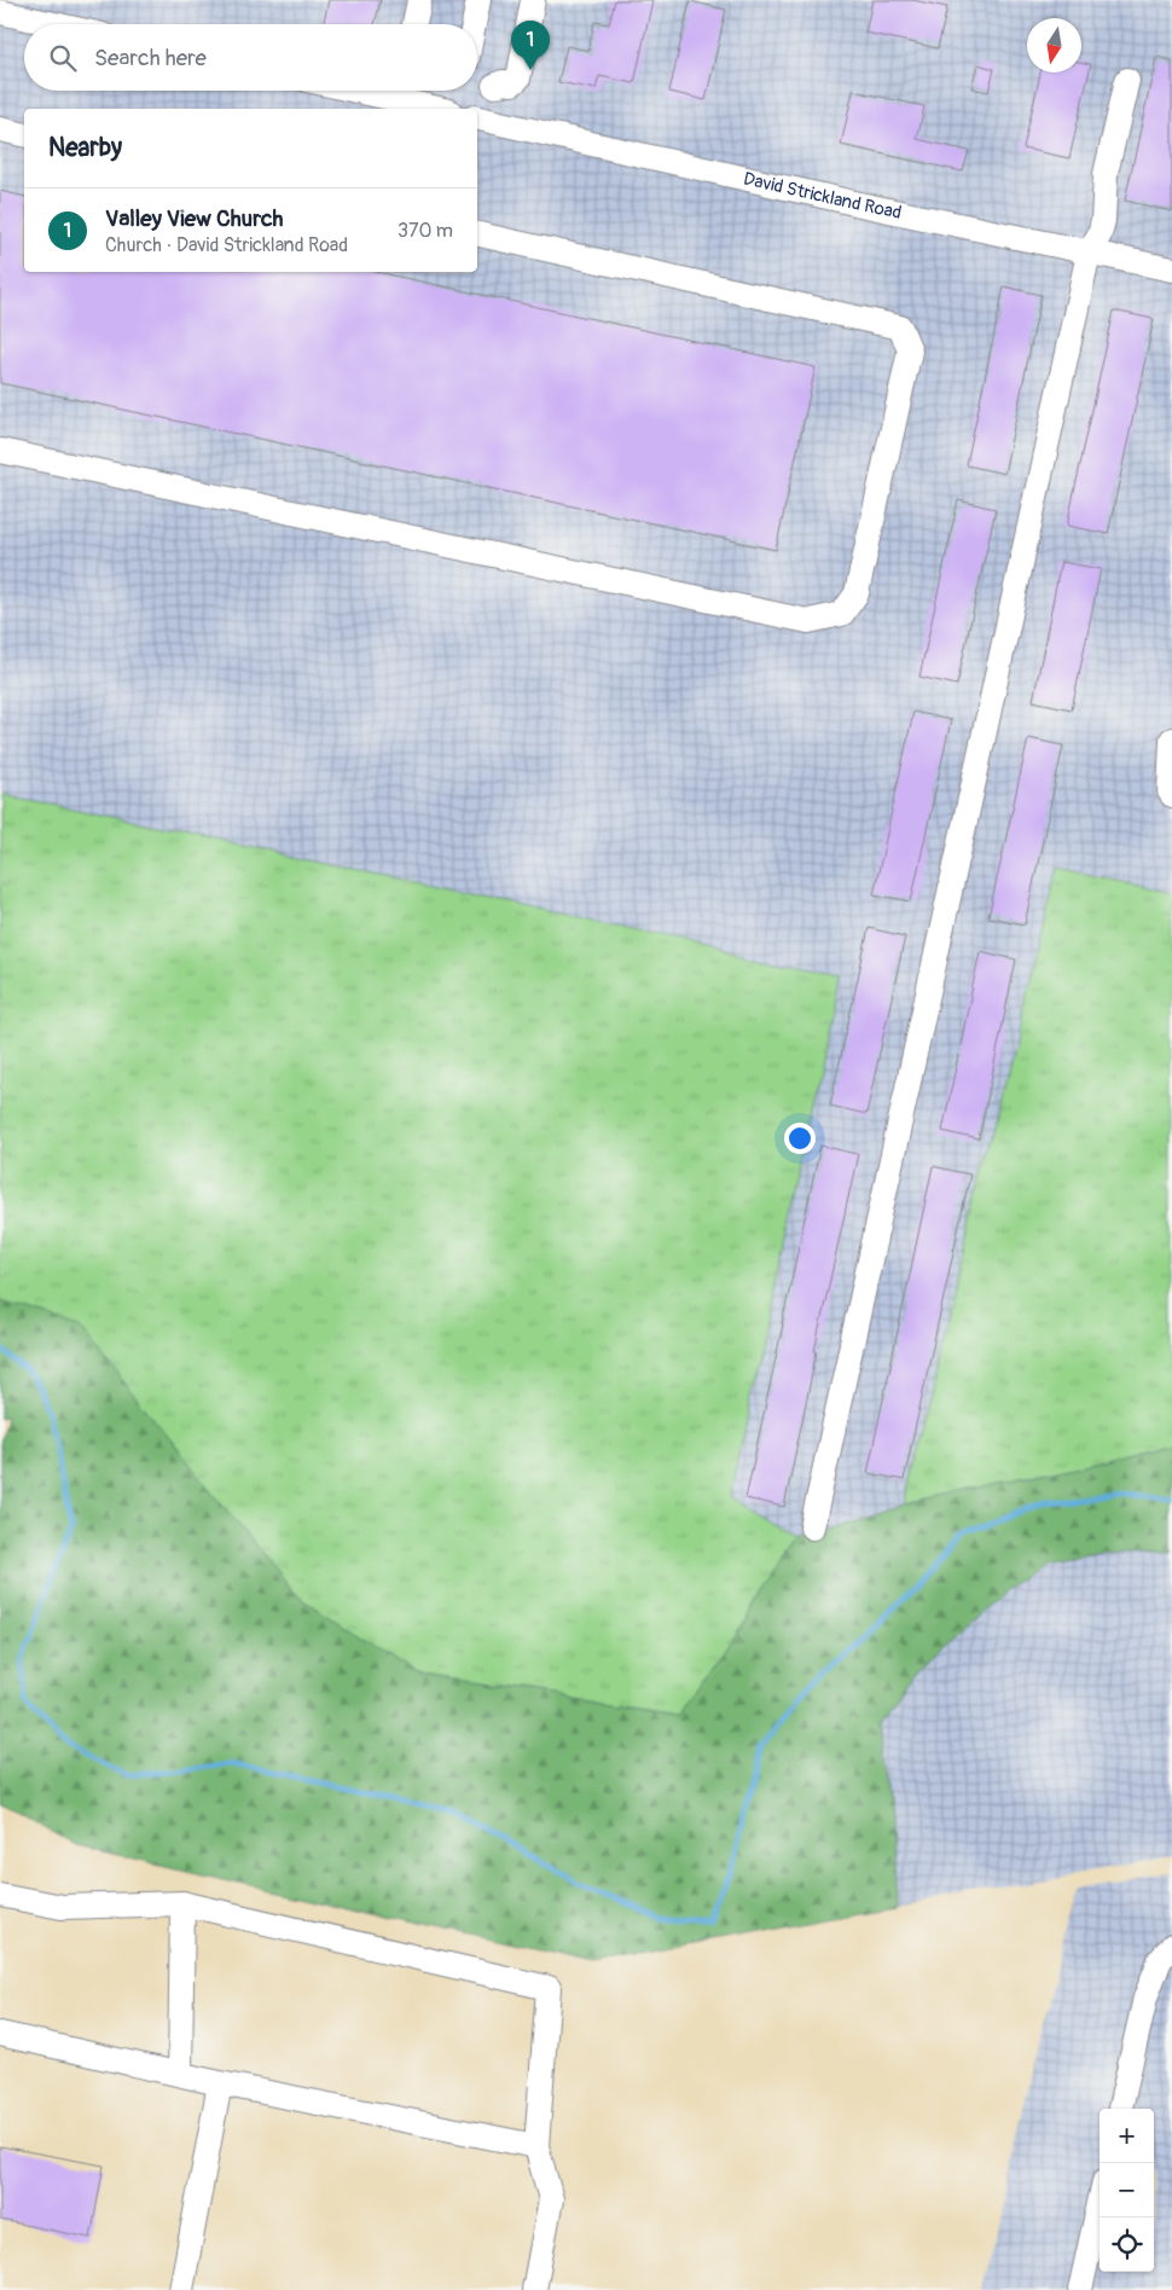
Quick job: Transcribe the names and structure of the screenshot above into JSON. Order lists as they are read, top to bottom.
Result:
{
  "streets": {
    "street": ["David Strickland Road"]
  },
  "north": "bottom",
  "page": {
    "pins": "1",
    "search": "Search here",
    "heading": "Nearby",
    "list": [
      {
        "mark": "1",
        "name": "Valley View Church",
        "note": "Church · David Strickland Road",
        "value": "370 m"
      }
    ],
    "map_buttons": ["+", "−"]
  }
}
